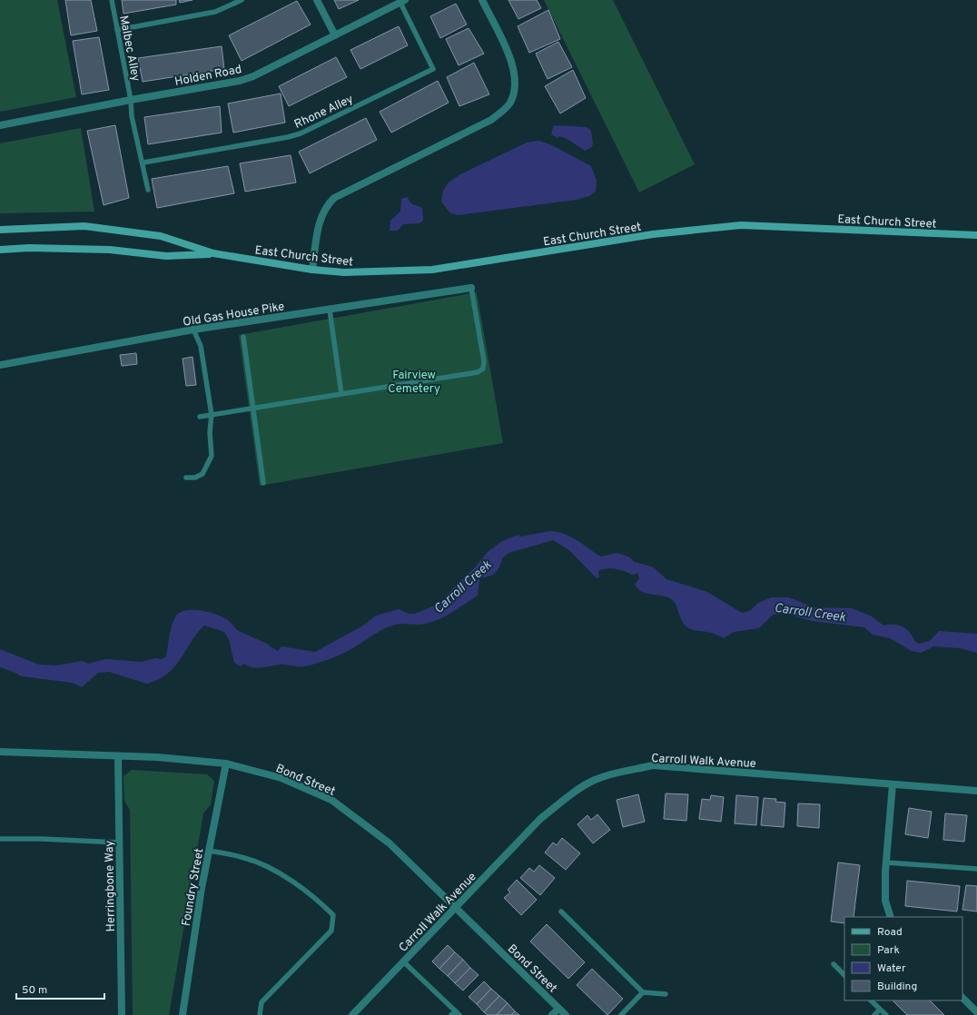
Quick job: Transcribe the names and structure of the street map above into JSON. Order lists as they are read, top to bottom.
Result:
{
  "streets": {
    "main road": ["East Church Street"],
    "street": [
      "Holden Road",
      "Old Gas House Pike",
      "Carroll Walk Avenue",
      "Bond Street",
      "Herringbone Way",
      "Foundry Street"
    ],
    "lane": ["Malbec Alley", "Rhone Alley"]
  },
  "crossings": [
    ["Malbec Alley", "Holden Road"],
    ["Holden Road", "Rhone Alley"],
    ["Carroll Walk Avenue", "Bond Street"],
    ["Bond Street", "Herringbone Way"],
    ["Bond Street", "Foundry Street"]
  ],
  "water": ["Carroll Creek"],
  "parks": ["Fairview Cemetery"],
  "legend": [
    "Road",
    "Park",
    "Water",
    "Building"
  ],
  "scale_bar": "50 m"
}
